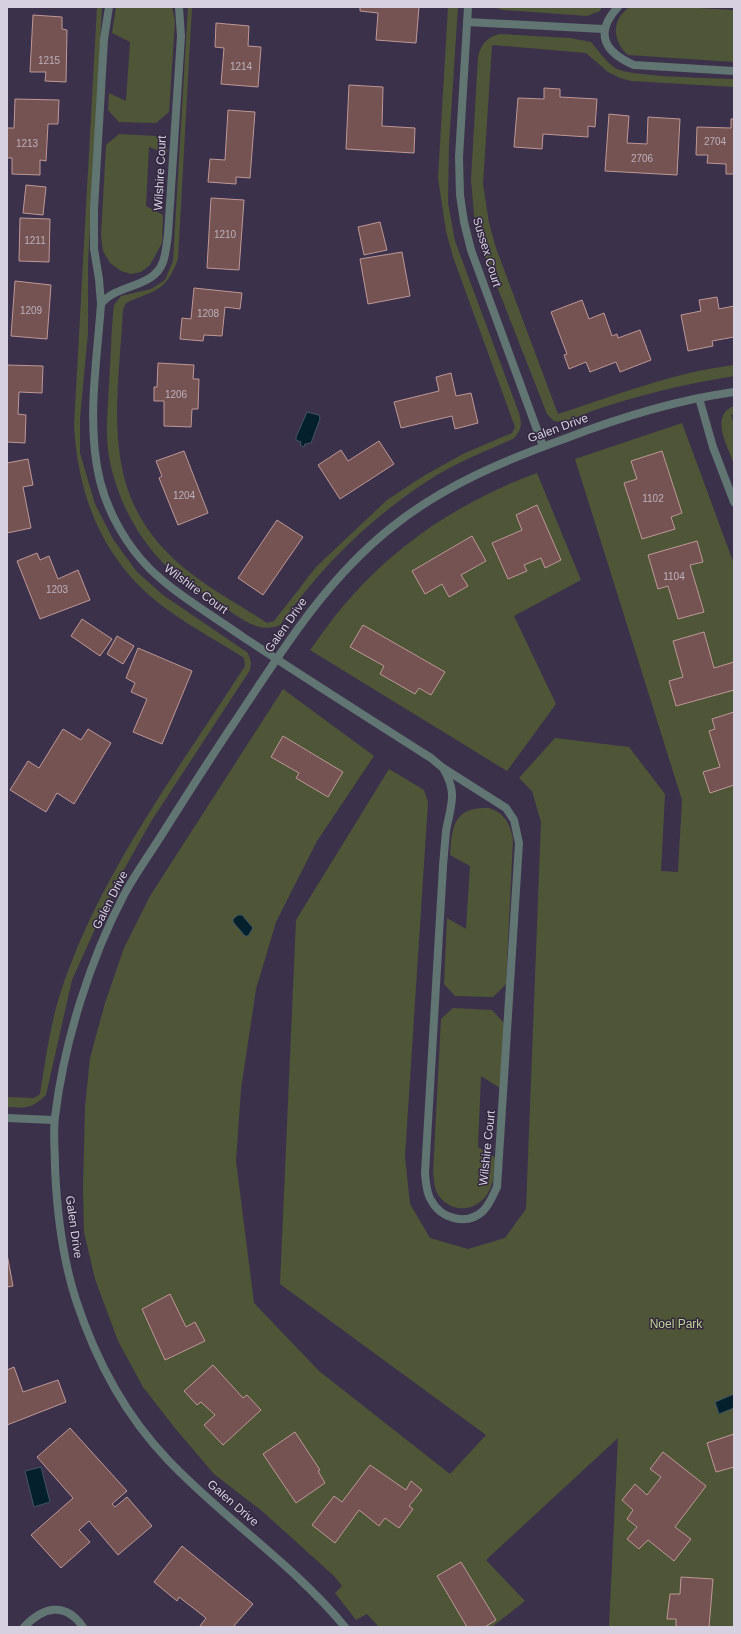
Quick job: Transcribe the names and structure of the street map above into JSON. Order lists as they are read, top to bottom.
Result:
{
  "streets": {
    "street": ["Wilshire Court", "Sussex Court", "Galen Drive"]
  },
  "crossings": [
    ["Wilshire Court", "Galen Drive"],
    ["Sussex Court", "Galen Drive"]
  ],
  "parks": ["Noel Park"],
  "house_numbers": [
    "1215",
    "1214",
    "2704",
    "1213",
    "2706",
    "1210",
    "1211",
    "1209",
    "1208",
    "1206",
    "1204",
    "1102",
    "1104",
    "1203"
  ]
}
